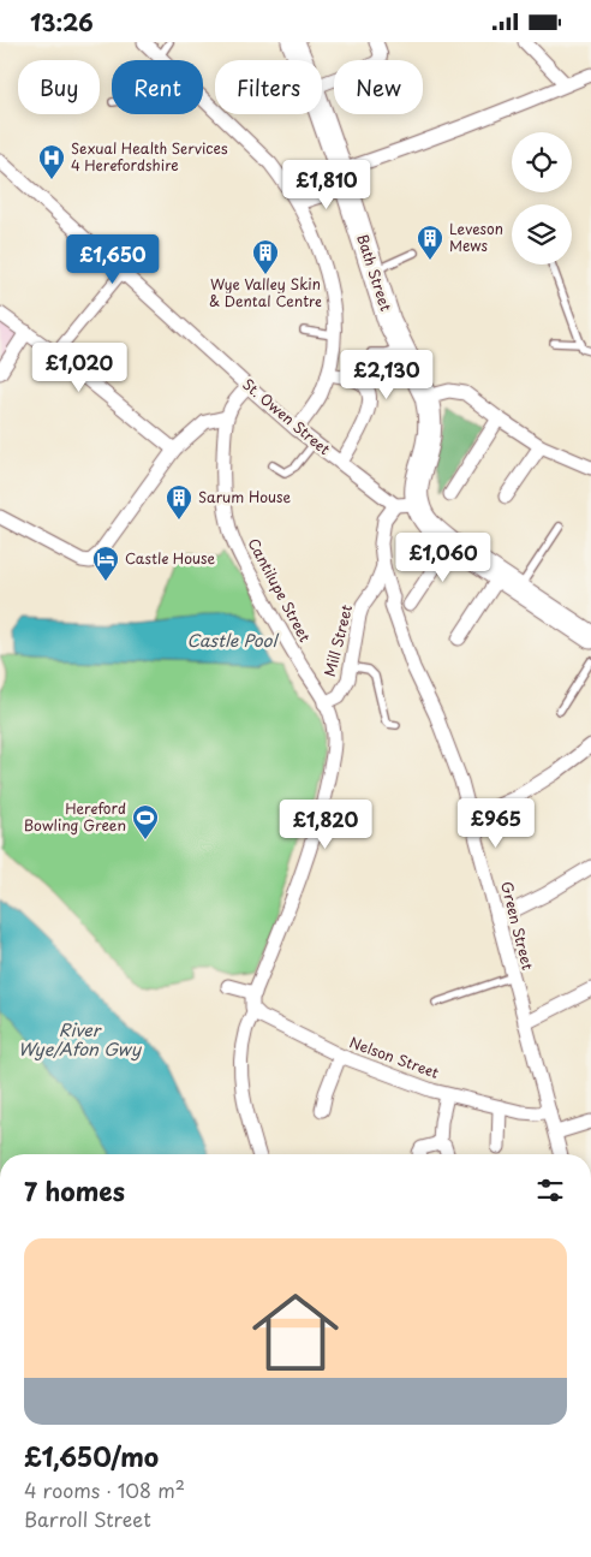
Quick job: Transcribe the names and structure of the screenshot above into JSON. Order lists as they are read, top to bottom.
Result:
{
  "streets": {
    "highway": ["Bath Street", "St. Owen Street"],
    "street": [
      "Cantilupe Street",
      "Mill Street",
      "Green Street",
      "Nelson Street"
    ]
  },
  "crossings": [
    ["Bath Street", "St. Owen Street"],
    ["Bath Street", "Mill Street"],
    ["St. Owen Street", "Cantilupe Street"],
    ["St. Owen Street", "Mill Street"],
    ["Cantilupe Street", "Mill Street"],
    ["Mill Street", "Green Street"],
    ["Green Street", "Nelson Street"]
  ],
  "water": ["Castle Pool", "River Wye/Afon Gwy"],
  "places": {
    "hospital": ["Sexual Health Services 4 Herefordshire"],
    "building": ["Leveson Mews", "Wye Valley Skin & Dental Centre", "Sarum House"],
    "hotel": ["Castle House"],
    "sports": ["Hereford Bowling Green"]
  },
  "page": {
    "status": "13:26",
    "chip": [
      "Buy",
      "Rent",
      "Filters",
      "New"
    ],
    "price": [
      "£1,810",
      "£1,650",
      "£1,020",
      "£2,130",
      "£1,060",
      "£965",
      "£1,820"
    ],
    "heading": "7 homes",
    "list": [
      {
        "name": "£1,650/mo",
        "note": "4 rooms · 108 m² · Barroll Street"
      }
    ]
  }
}
